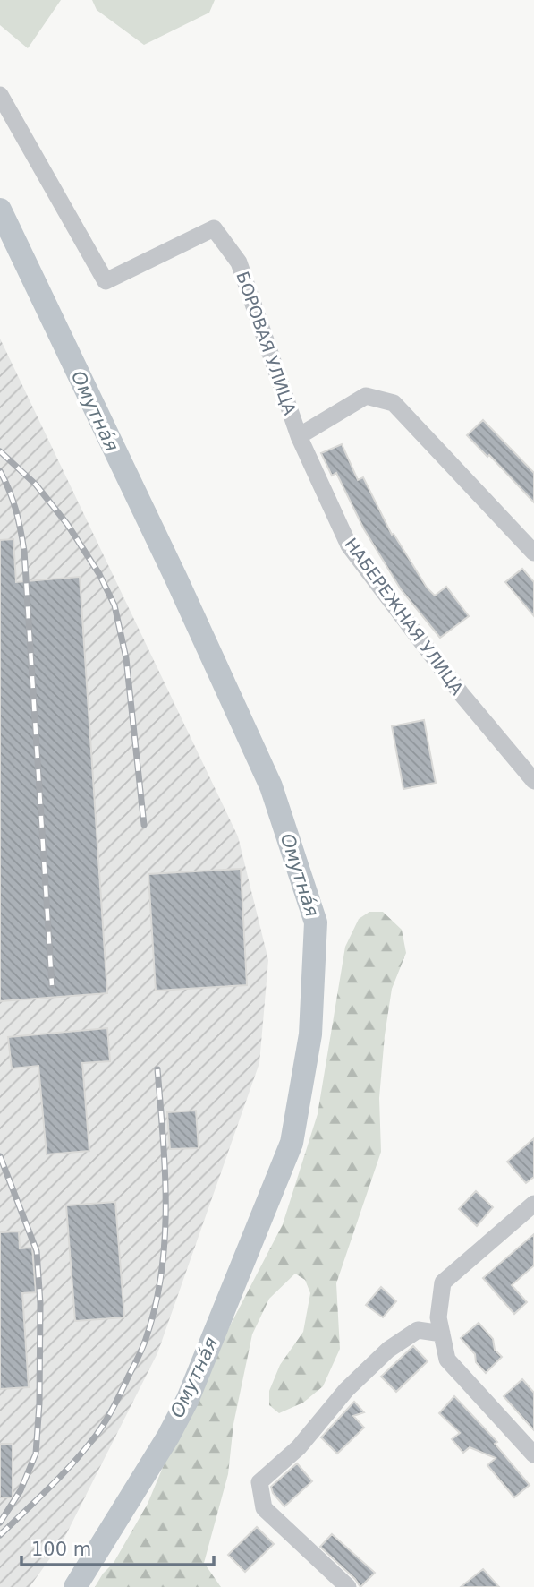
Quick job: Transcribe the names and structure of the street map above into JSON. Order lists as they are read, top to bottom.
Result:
{
  "streets": {
    "street": ["БОРОВАЯ УЛИЦА", "НАБЕРЕЖНАЯ УЛИЦА"]
  },
  "crossings": [
    ["БОРОВАЯ УЛИЦА", "НАБЕРЕЖНАЯ УЛИЦА"]
  ],
  "water": ["Омутна́я"],
  "scale_bar": "100 m"
}
